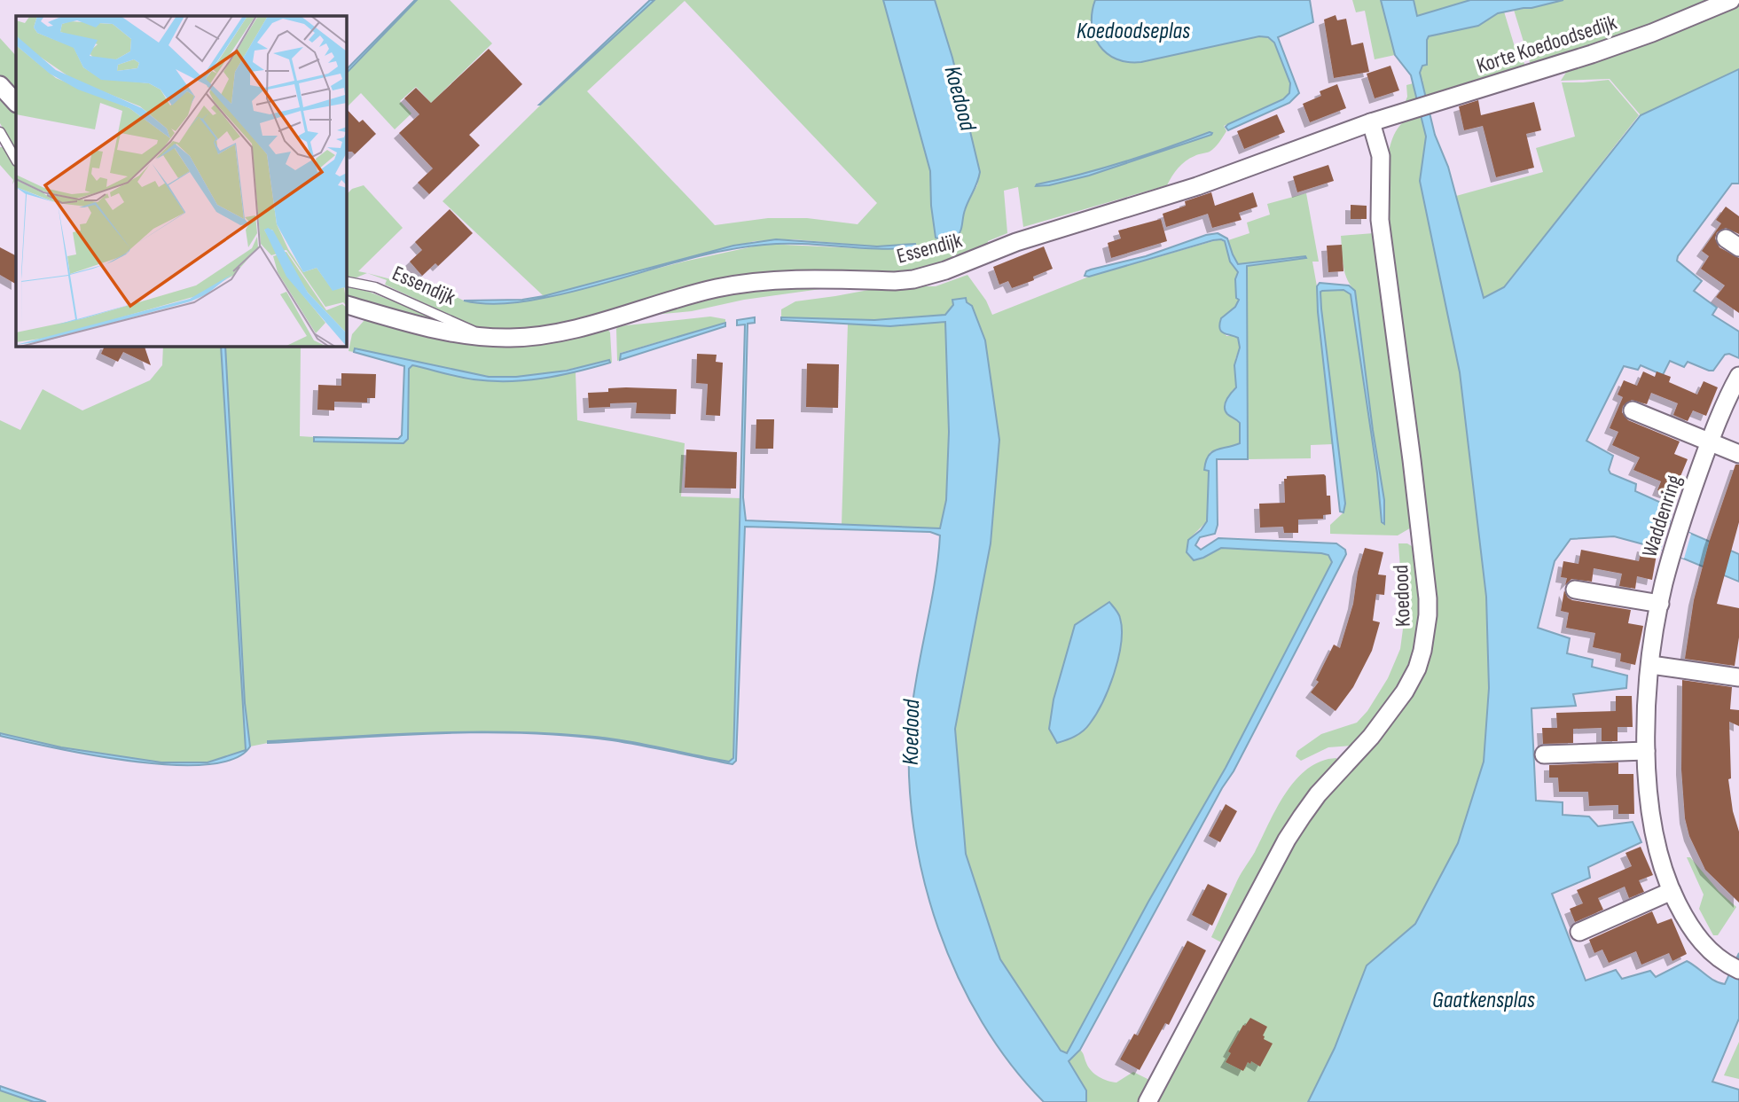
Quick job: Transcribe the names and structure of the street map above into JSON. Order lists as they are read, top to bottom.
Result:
{
  "streets": {
    "street": [
      "Korte Koedoodsedijk",
      "Essendijk",
      "Waddenring",
      "Koedood"
    ]
  },
  "crossings": [
    ["Korte Koedoodsedijk", "Essendijk"],
    ["Korte Koedoodsedijk", "Koedood"],
    ["Essendijk", "Koedood"]
  ],
  "water": ["Koedoodseplas", "Koedood", "Gaatkensplas"]
}
